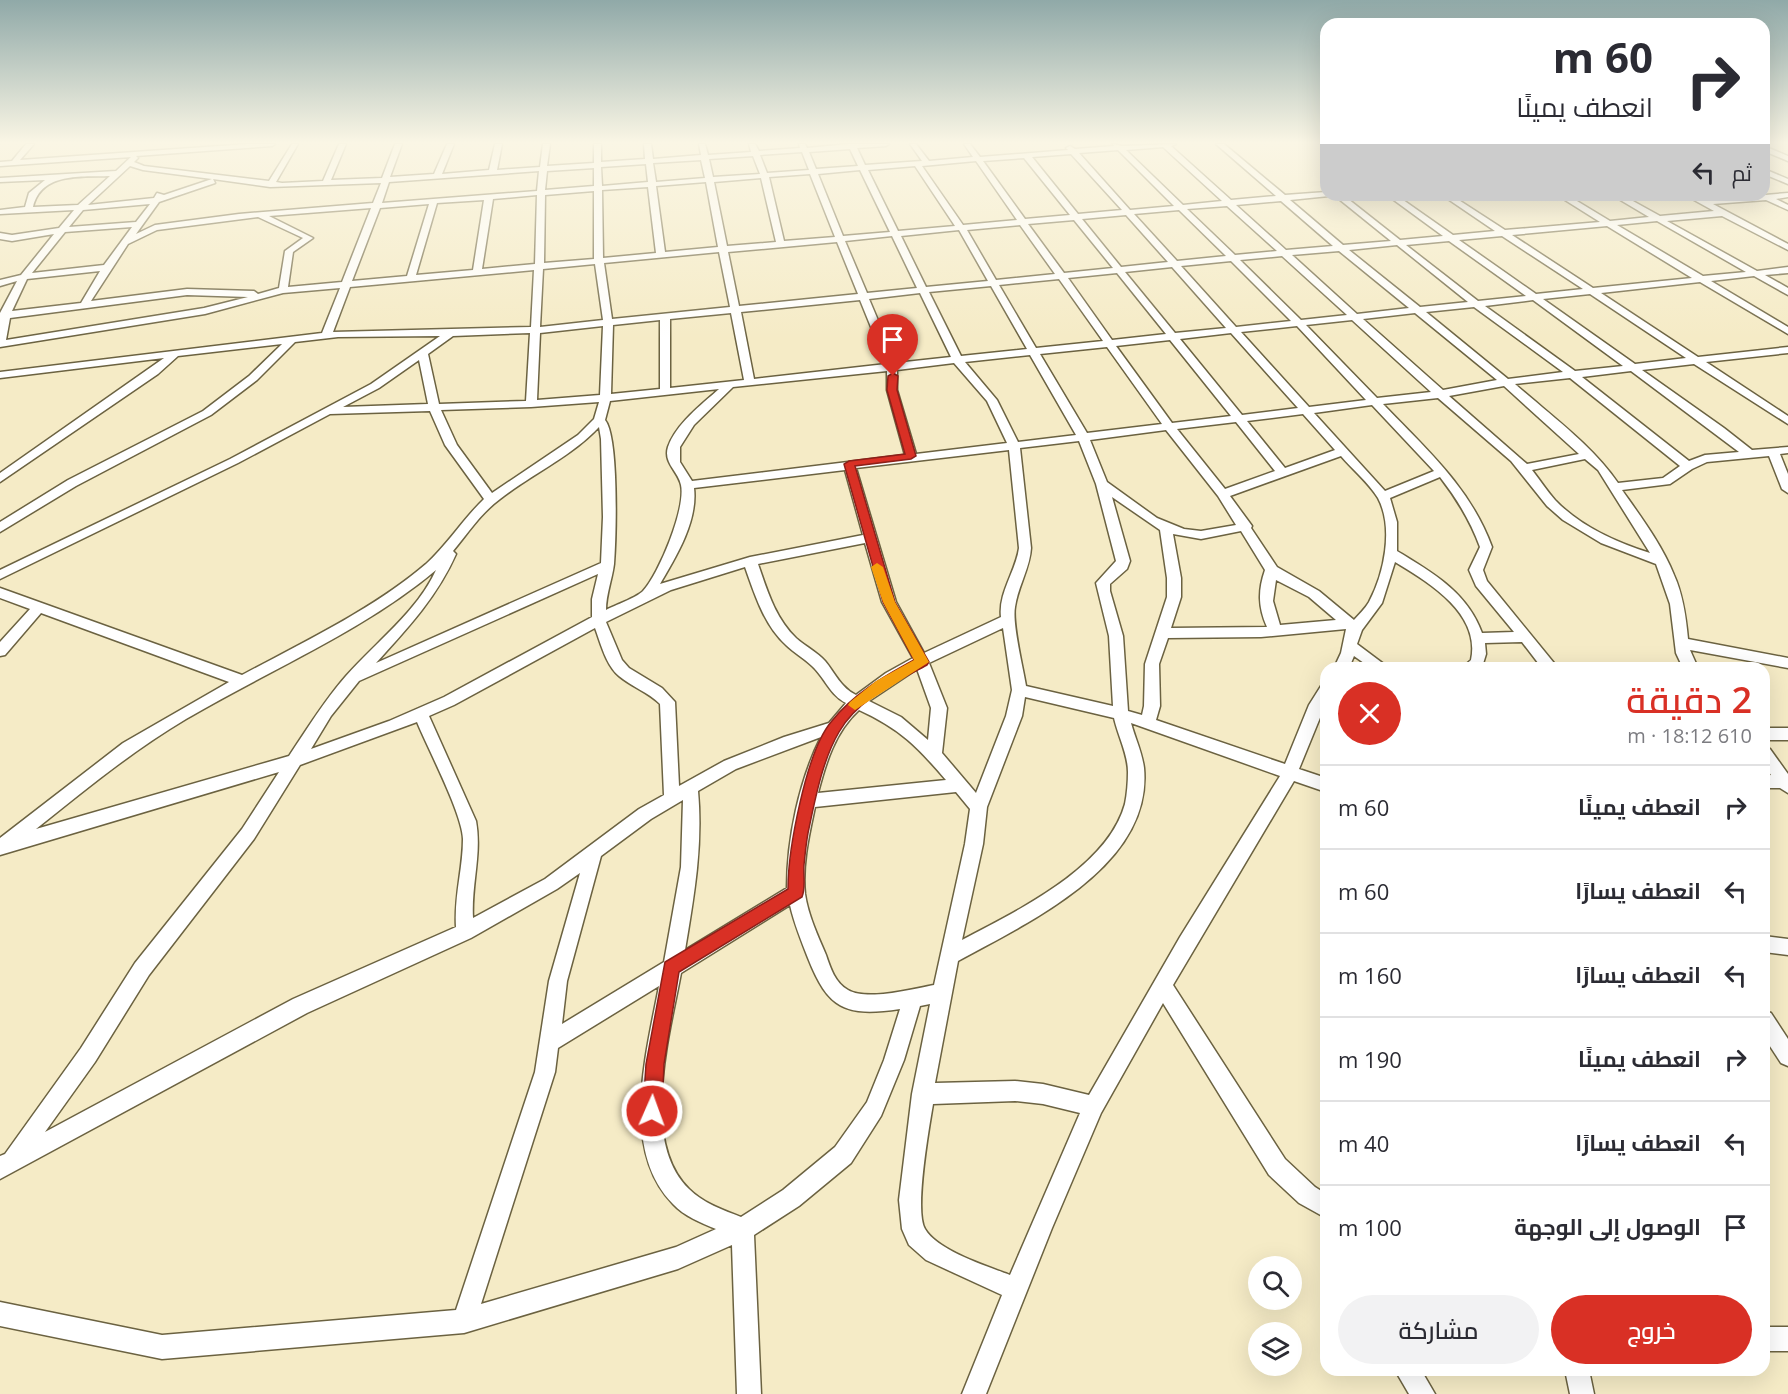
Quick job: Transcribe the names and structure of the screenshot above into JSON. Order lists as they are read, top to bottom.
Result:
{
  "page": {
    "turn": ["60 m", "انعطف يمينًا"],
    "then": "ثم",
    "heading": ["2 دقيقة", "610 m · 18:12"],
    "list": [
      {
        "name": "انعطف يمينًا",
        "value": "60 m"
      },
      {
        "name": "انعطف يسارًا",
        "value": "60 m"
      },
      {
        "name": "انعطف يسارًا",
        "value": "160 m"
      },
      {
        "name": "انعطف يمينًا",
        "value": "190 m"
      },
      {
        "name": "انعطف يسارًا",
        "value": "40 m"
      },
      {
        "name": "الوصول إلى الوجهة",
        "value": "100 m"
      }
    ],
    "buttons": ["خروج", "مشاركة"]
  }
}
